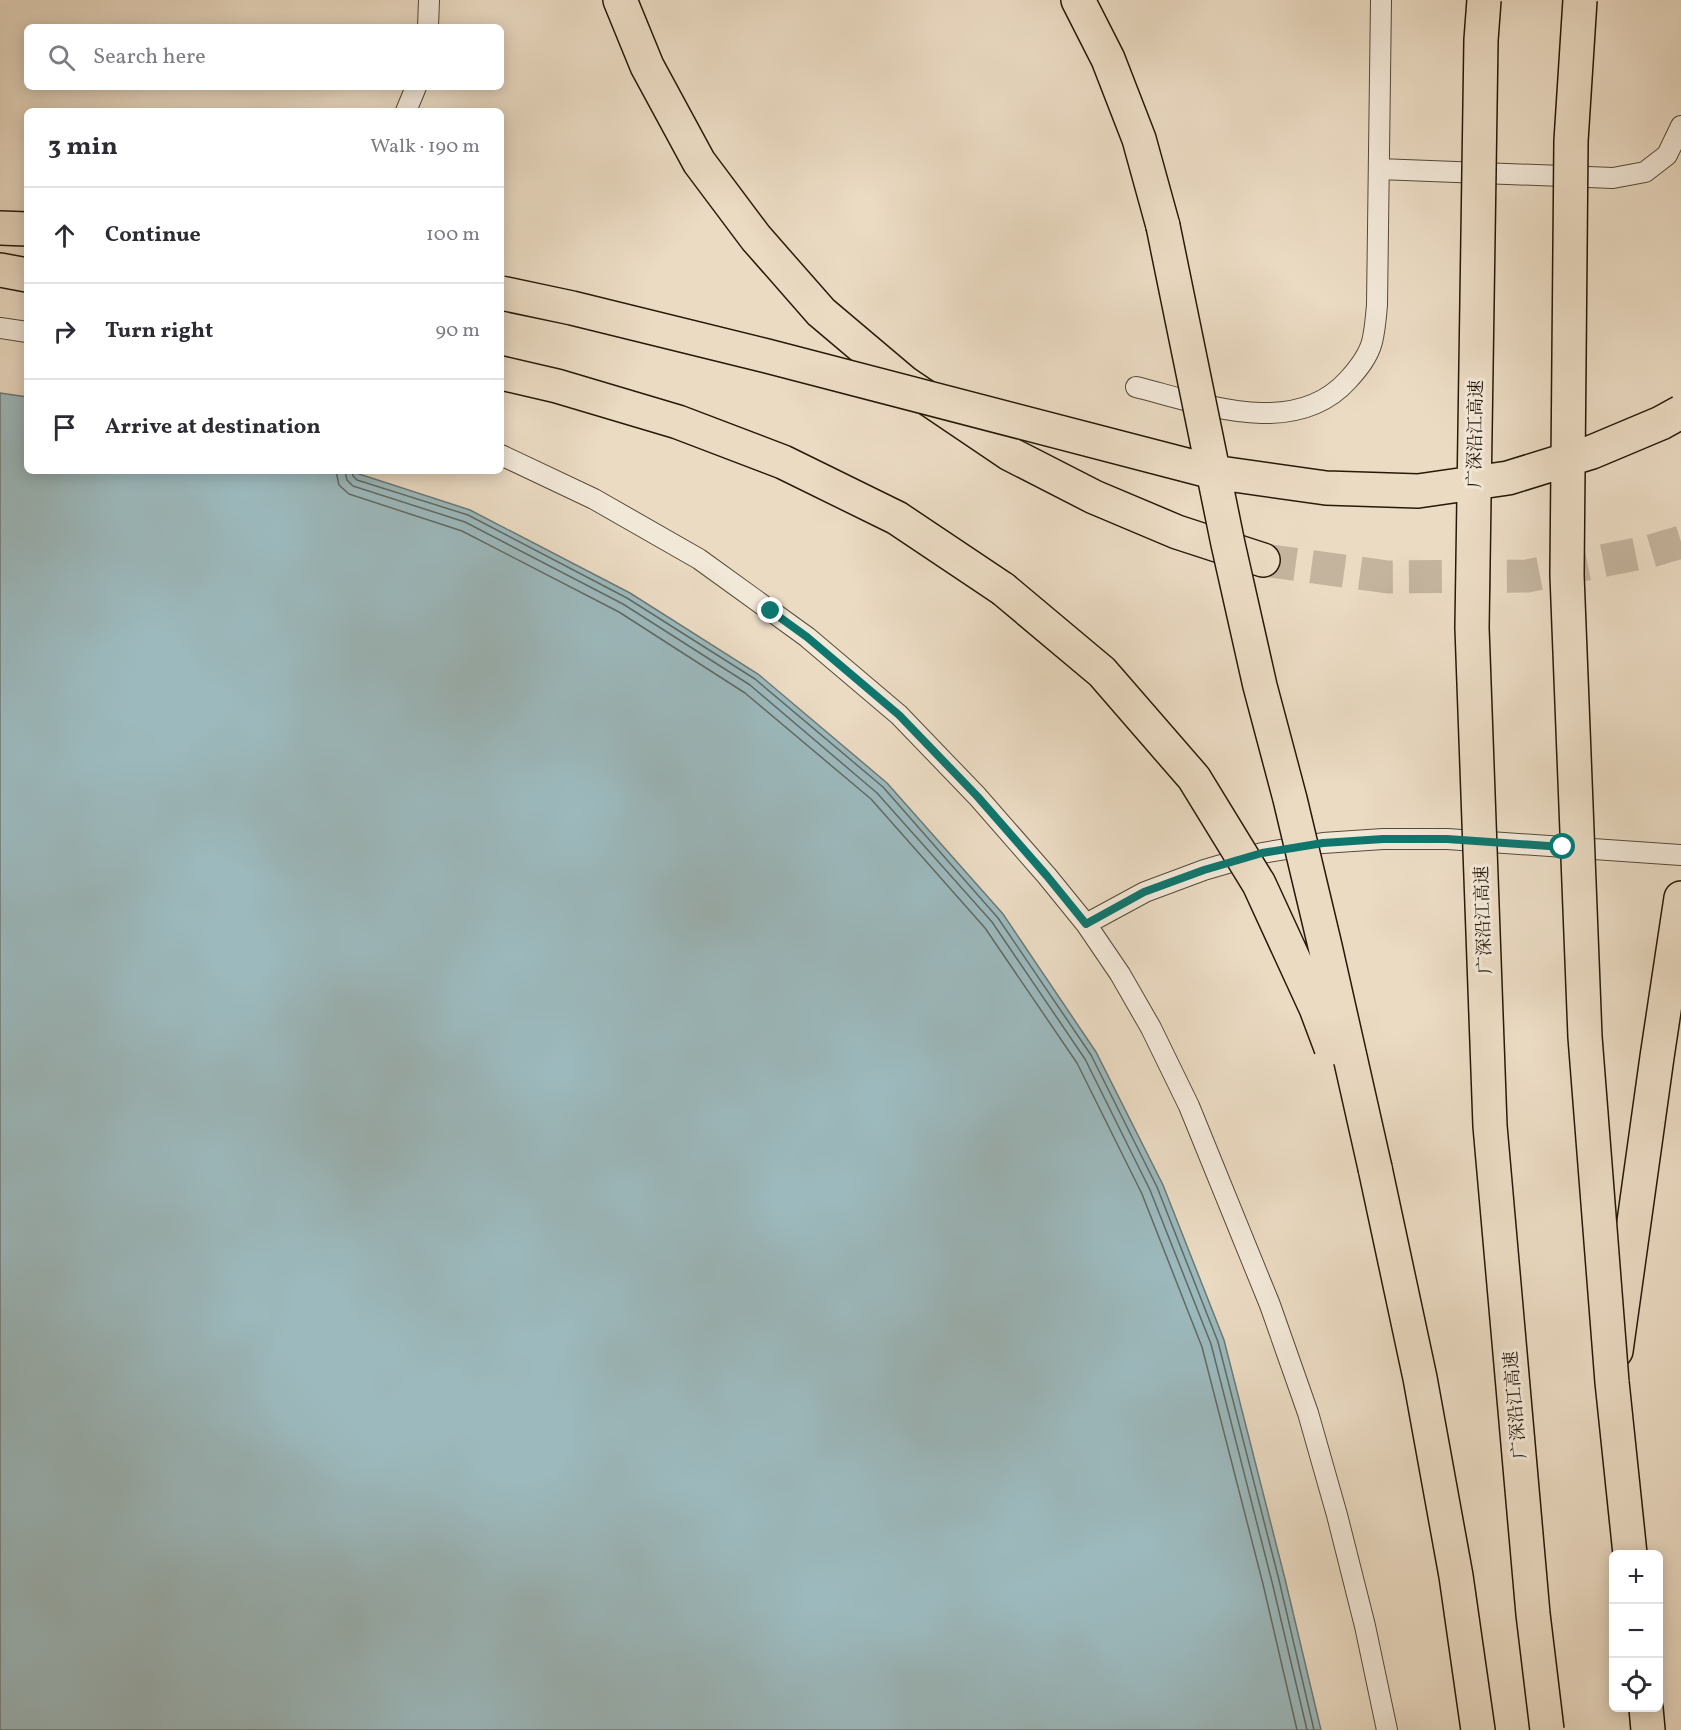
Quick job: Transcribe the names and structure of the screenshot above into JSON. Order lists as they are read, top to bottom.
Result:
{
  "streets": {
    "highway": ["广深沿江高速"]
  },
  "page": {
    "search": "Search here",
    "heading": ["3 min", "Walk · 190 m"],
    "list": [
      ["Continue", "100 m"],
      ["Turn right", "90 m"],
      "Arrive at destination"
    ],
    "map_buttons": ["+", "−"]
  }
}
